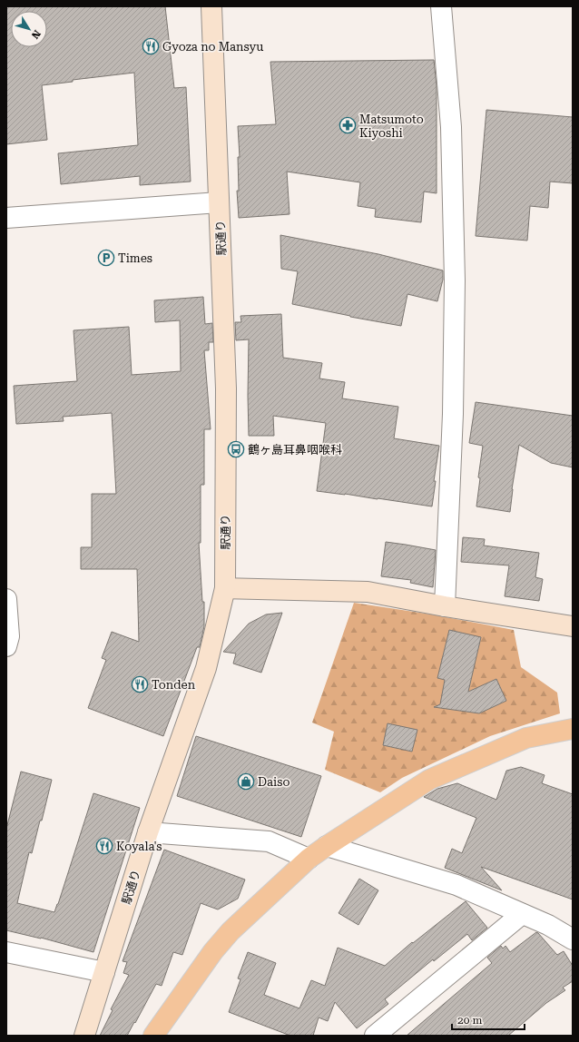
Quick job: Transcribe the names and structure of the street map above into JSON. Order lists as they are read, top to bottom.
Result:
{
  "streets": {
    "street": ["駅通り"]
  },
  "places": {
    "restaurant": ["Gyoza no Mansyu", "Tonden", "Koyala's"],
    "pharmacy": ["Matsumoto Kiyoshi"],
    "parking": ["Times"],
    "bus stop": ["鶴ヶ島耳鼻咽喉科"],
    "shop": ["Daiso"]
  },
  "scale_bar": "20 m",
  "north": "bottom right"
}
